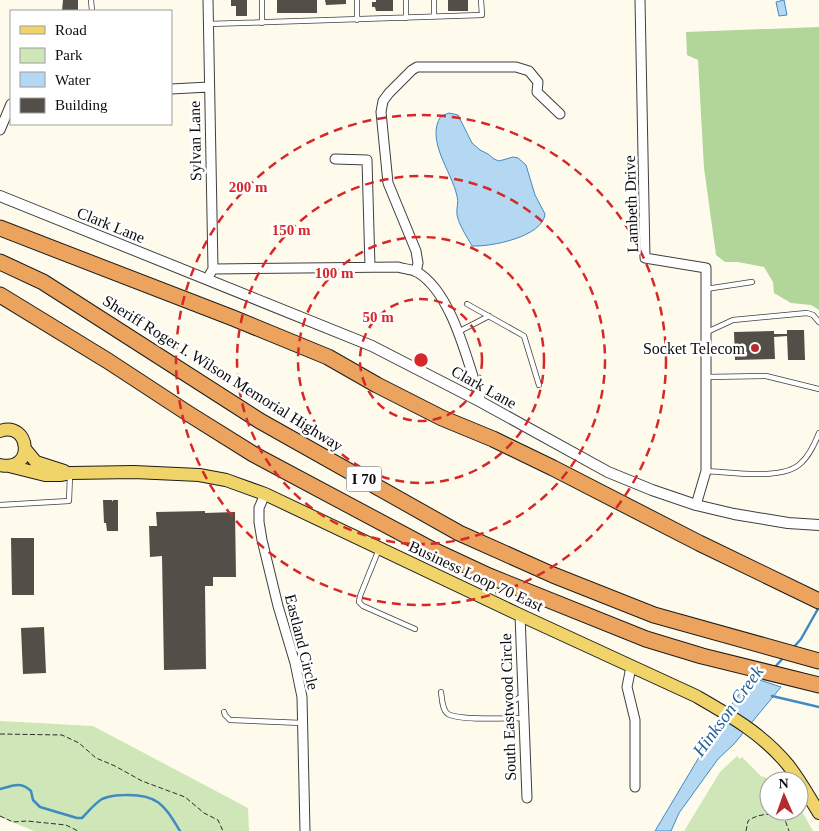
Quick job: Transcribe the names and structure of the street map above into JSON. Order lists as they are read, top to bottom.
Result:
{
  "streets": {
    "highway": ["Sheriff Roger I. Wilson Memorial Highway", "I 70"],
    "main road": ["Business Loop 70 East"],
    "street": [
      "Sylvan Lane",
      "Lambeth Drive",
      "Clark Lane",
      "Eastland Circle",
      "South Eastwood Circle"
    ]
  },
  "crossings": [
    ["Sylvan Lane", "Clark Lane"],
    ["Lambeth Drive", "Clark Lane"],
    ["Business Loop 70 East", "Eastland Circle"],
    ["Business Loop 70 East", "South Eastwood Circle"]
  ],
  "water": ["Hinkson Creek"],
  "places": ["Socket Telecom"],
  "legend": [
    "Road",
    "Park",
    "Water",
    "Building"
  ],
  "north": "top",
  "rings": [
    "200 m",
    "150 m",
    "100 m",
    "50 m"
  ]
}
